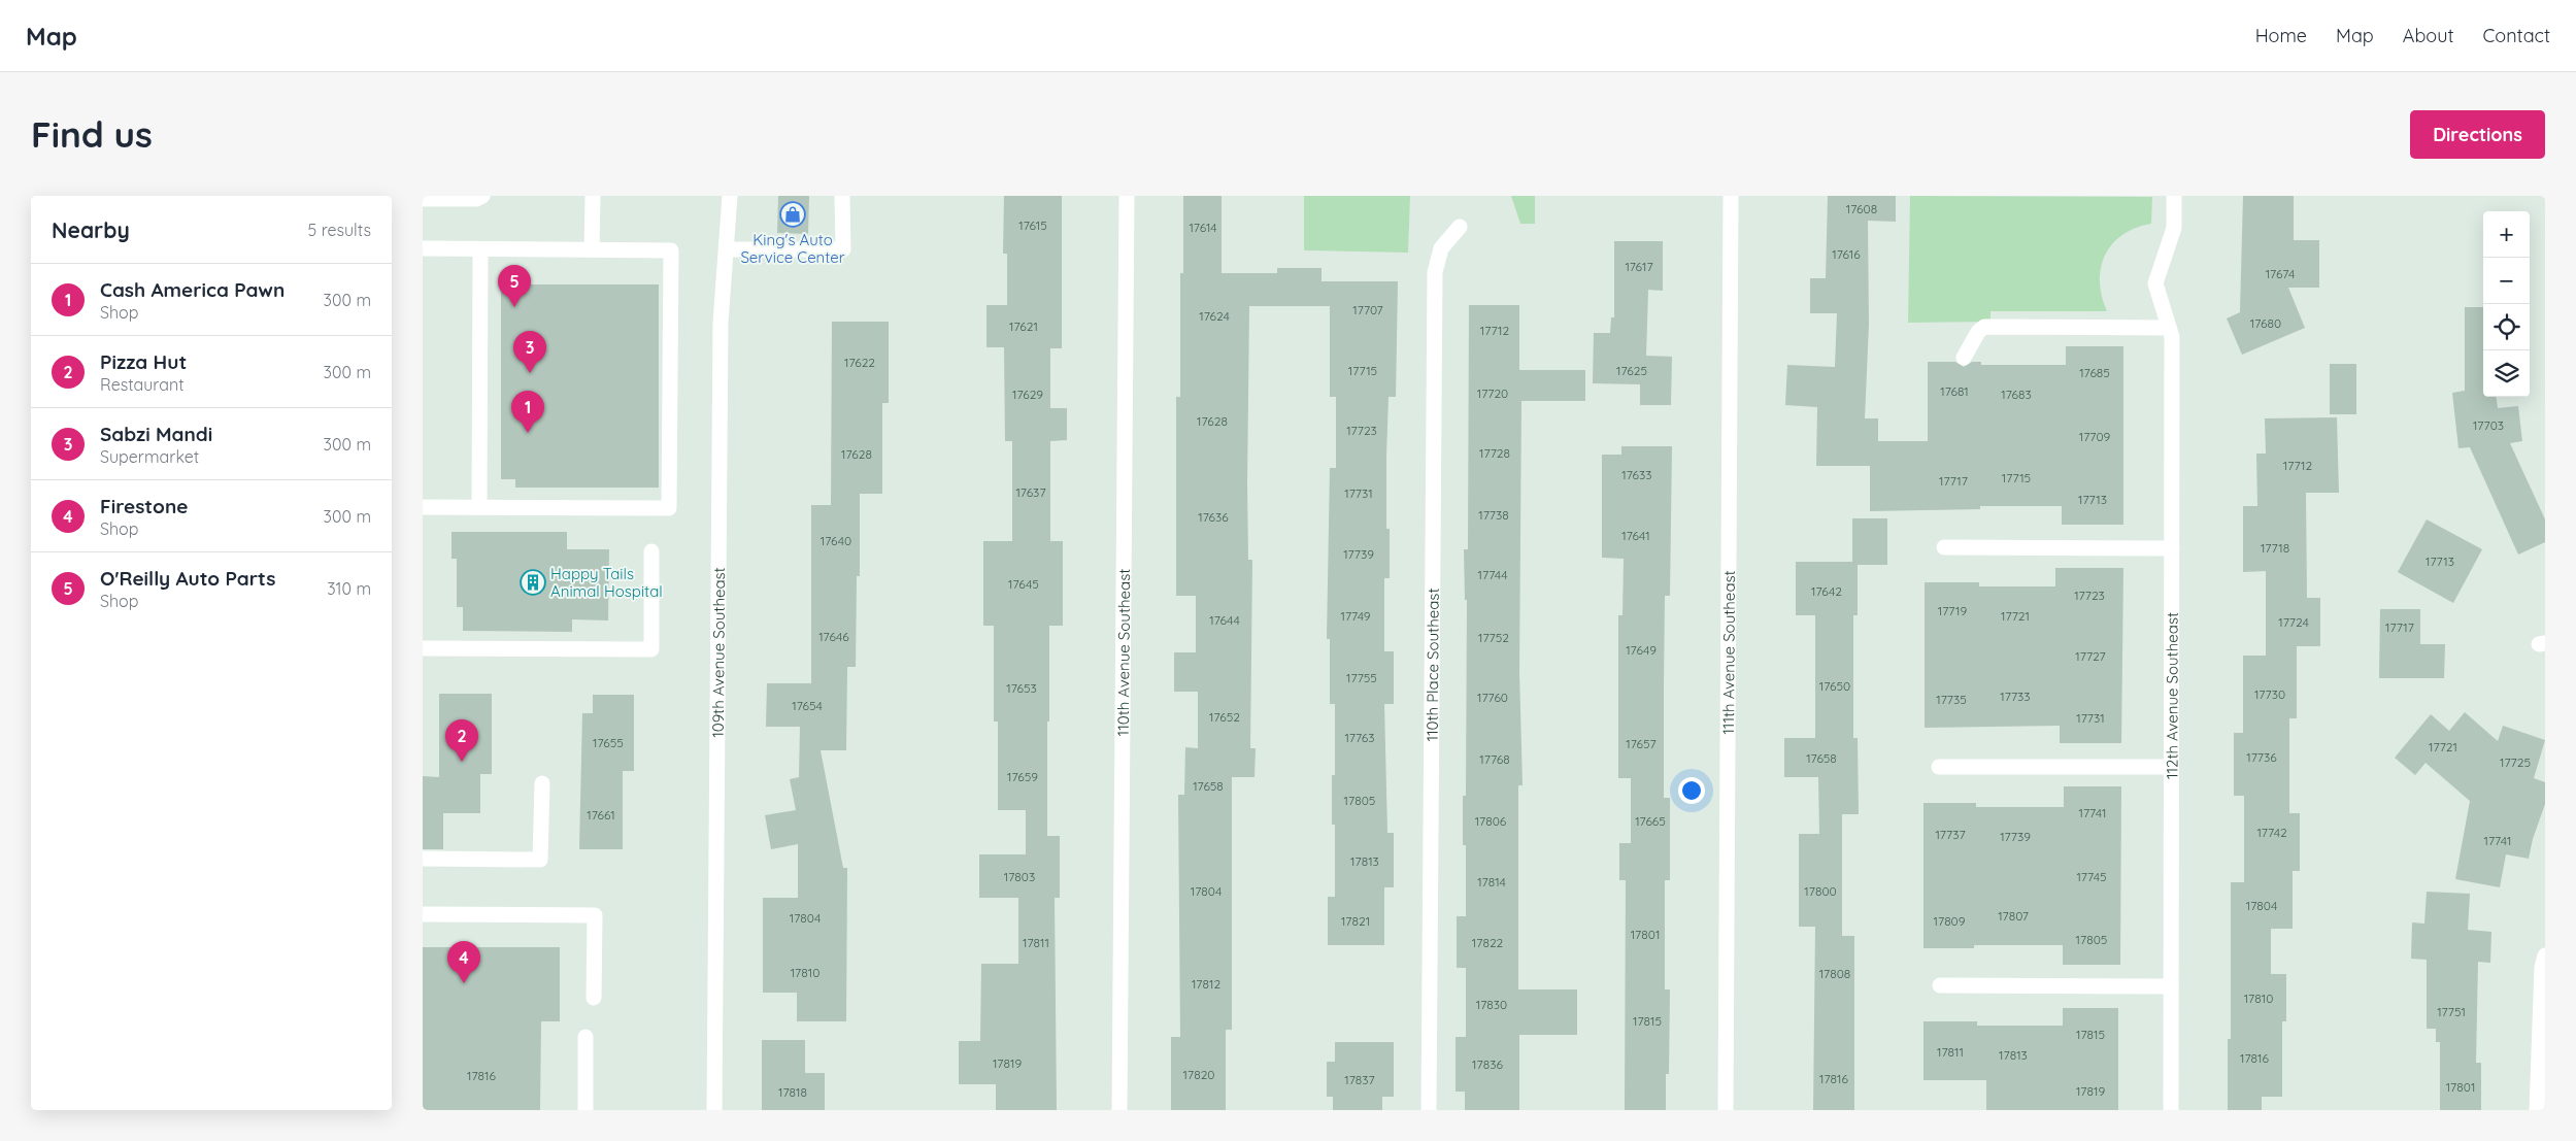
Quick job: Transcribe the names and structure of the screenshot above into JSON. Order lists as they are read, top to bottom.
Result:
{
  "streets": {
    "street": [
      "109th Avenue Southeast",
      "110th Avenue Southeast",
      "111th Avenue Southeast",
      "110th Place Southeast",
      "112th Avenue Southeast"
    ]
  },
  "places": {
    "shop": ["King's Auto Service Center"],
    "building": ["Happy Tails Animal Hospital"]
  },
  "house_numbers": [
    "17608",
    "17615",
    "17614",
    "17616",
    "17617",
    "17674",
    "17707",
    "17624",
    "17680",
    "17621",
    "17712",
    "17622",
    "17715",
    "17625",
    "17685",
    "17681",
    "17720",
    "17629",
    "17683",
    "17628",
    "17703",
    "17723",
    "17709",
    "17728",
    "17628",
    "17712",
    "17633",
    "17715",
    "17717",
    "17637",
    "17731",
    "17713",
    "17738",
    "17636",
    "17641",
    "17640",
    "17718",
    "17739",
    "17713",
    "17744",
    "17645",
    "17642",
    "17723",
    "17719",
    "17749",
    "17721",
    "17644",
    "17724",
    "17717",
    "17646",
    "17752",
    "17649",
    "17727",
    "17755",
    "17650",
    "17653",
    "17730",
    "17733",
    "17760",
    "17735",
    "17654",
    "17652",
    "17731",
    "17763",
    "17655",
    "17657",
    "17721",
    "17736",
    "17658",
    "17768",
    "17725",
    "17659",
    "17658",
    "17805",
    "17741",
    "17661",
    "17806",
    "17665",
    "17742",
    "17737",
    "17739",
    "17741",
    "17813",
    "17803",
    "17745",
    "17814",
    "17804",
    "17800",
    "17804",
    "17807",
    "17804",
    "17821",
    "17809",
    "17801",
    "17805",
    "17811",
    "17822",
    "17810",
    "17808",
    "17812",
    "17810",
    "17830",
    "17751",
    "17815",
    "17815",
    "17811",
    "17813",
    "17816",
    "17819",
    "17836",
    "17820",
    "17816",
    "17816",
    "17837",
    "17801",
    "17819",
    "17818"
  ],
  "page": {
    "header": "Map",
    "nav": [
      "Home",
      "Map",
      "About",
      "Contact"
    ],
    "buttons": "Directions",
    "title": "Find us",
    "heading": ["Nearby", "5 results"],
    "map_buttons": ["+", "−"],
    "list": [
      {
        "mark": "1",
        "name": "Cash America Pawn",
        "note": "Shop",
        "value": "300 m"
      },
      {
        "mark": "2",
        "name": "Pizza Hut",
        "note": "Restaurant",
        "value": "300 m"
      },
      {
        "mark": "3",
        "name": "Sabzi Mandi",
        "note": "Supermarket",
        "value": "300 m"
      },
      {
        "mark": "4",
        "name": "Firestone",
        "note": "Shop",
        "value": "300 m"
      },
      {
        "mark": "5",
        "name": "O'Reilly Auto Parts",
        "note": "Shop",
        "value": "310 m"
      }
    ],
    "pins": [
      "5",
      "3",
      "1",
      "2",
      "4"
    ]
  }
}
